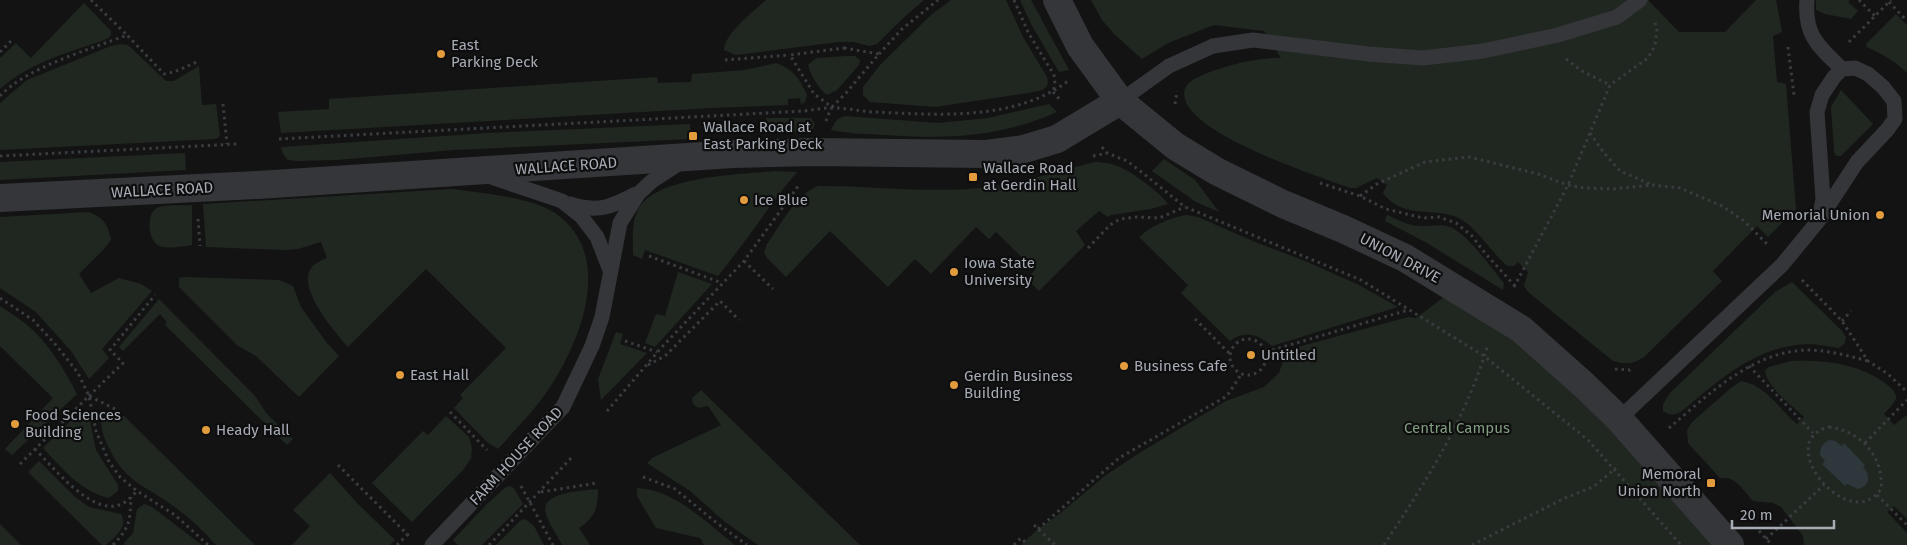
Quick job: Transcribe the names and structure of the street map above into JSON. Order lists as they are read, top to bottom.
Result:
{
  "streets": {
    "street": ["WALLACE ROAD", "UNION DRIVE"],
    "lane": ["FARM HOUSE ROAD"]
  },
  "crossings": [
    ["WALLACE ROAD", "UNION DRIVE"],
    ["WALLACE ROAD", "FARM HOUSE ROAD"]
  ],
  "parks": ["Central Campus"],
  "places": {
    "other": [
      "East Parking Deck",
      "Ice Blue",
      "Memorial Union",
      "Iowa State University",
      "Untitled",
      "Business Cafe",
      "East Hall",
      "Gerdin Business Building",
      "Food Sciences Building",
      "Heady Hall"
    ],
    "transit": ["Wallace Road at East Parking Deck", "Wallace Road at Gerdin Hall", "Memoral Union North"]
  },
  "scale_bar": "20 m"
}
